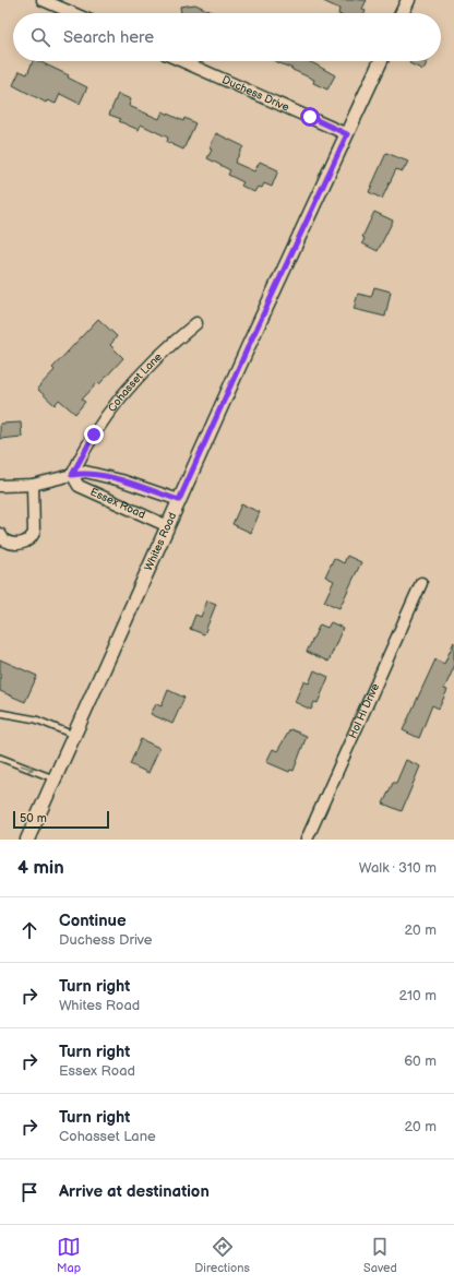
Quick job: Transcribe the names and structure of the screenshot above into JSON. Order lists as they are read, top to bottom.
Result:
{
  "streets": {
    "street": [
      "Duchess Drive",
      "Cohasset Lane",
      "Essex Road",
      "Whites Road",
      "Hol Hi Drive"
    ]
  },
  "crossings": [
    ["Duchess Drive", "Whites Road"],
    ["Cohasset Lane", "Essex Road"],
    ["Essex Road", "Whites Road"]
  ],
  "scale_bar": "50 m",
  "page": {
    "search": "Search here",
    "scale": "50 m",
    "heading": ["4 min", "Walk · 310 m"],
    "list": [
      ["Continue", "Duchess Drive", "20 m"],
      ["Turn right", "Whites Road", "210 m"],
      ["Turn right", "Essex Road", "60 m"],
      ["Turn right", "Cohasset Lane", "20 m"],
      "Arrive at destination"
    ],
    "nav": ["Map", "Directions", "Saved"]
  }
}
